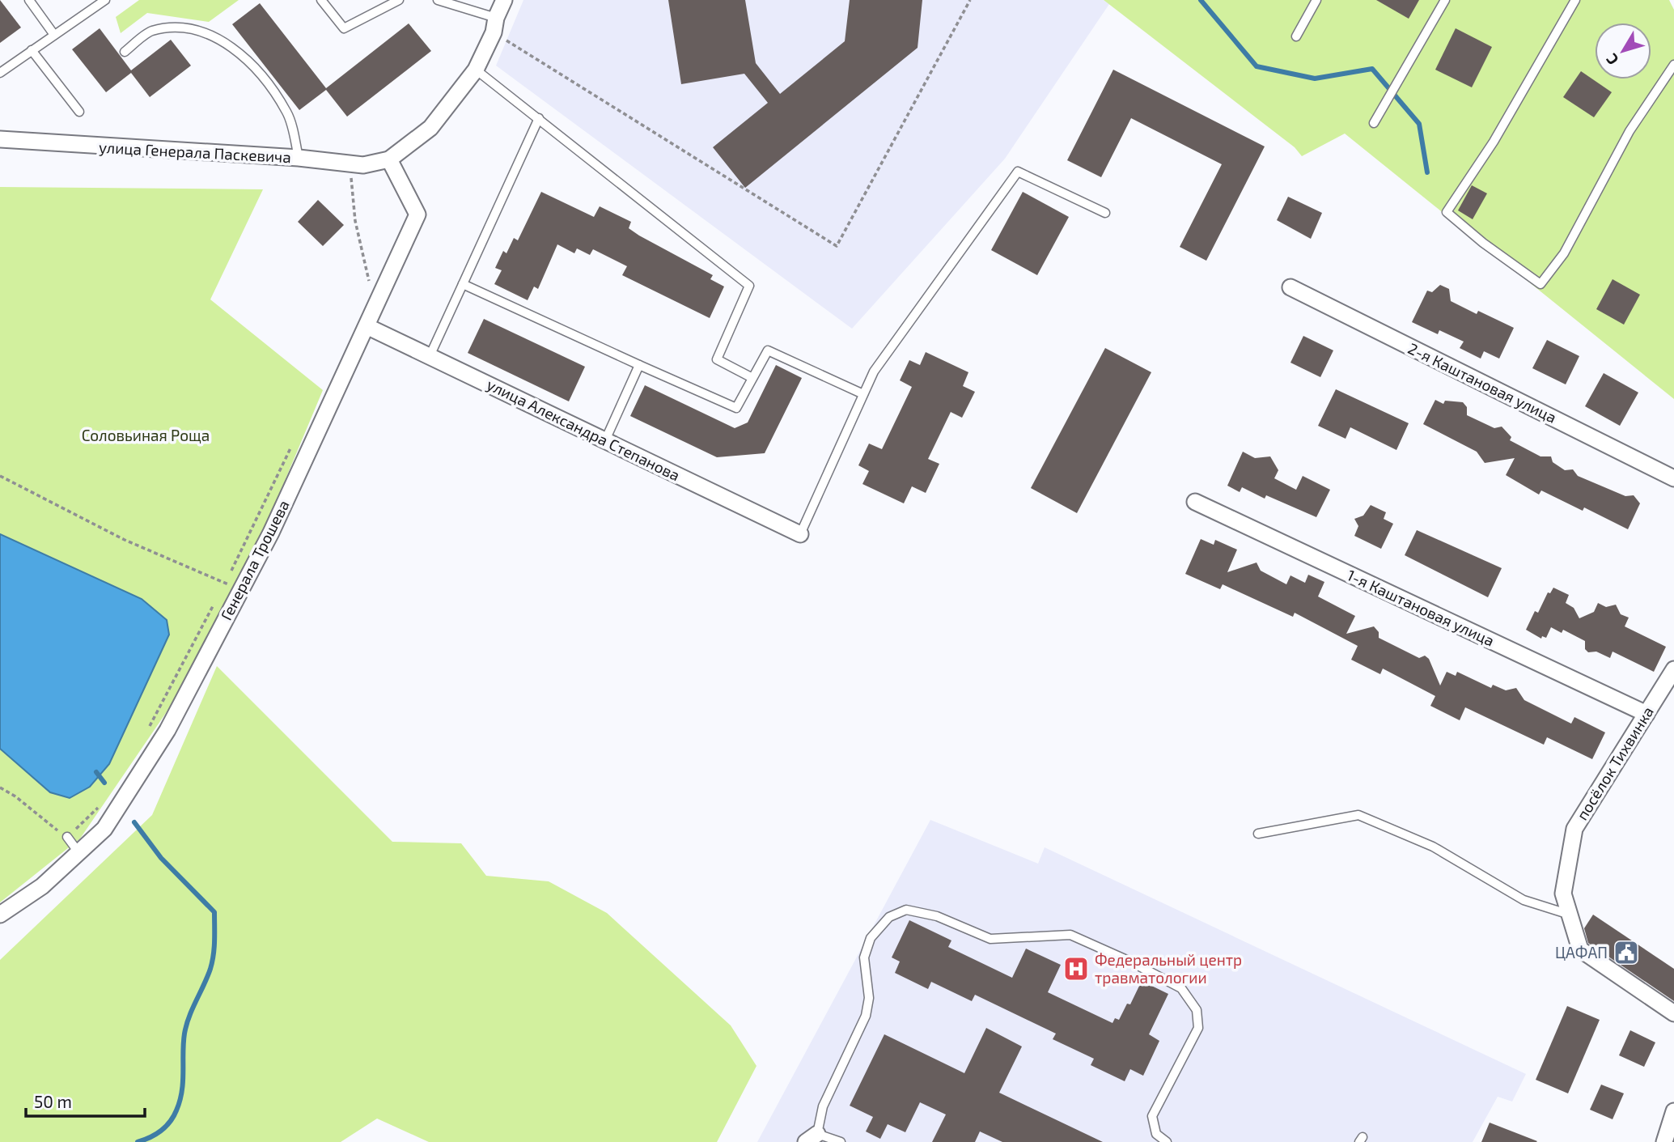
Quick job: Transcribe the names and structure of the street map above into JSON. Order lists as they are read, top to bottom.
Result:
{
  "streets": {
    "street": [
      "улица Генерала Паскевича",
      "2-я Каштановая улица",
      "улица Александра Степанова",
      "Генерала Трошева",
      "1-я Каштановая улица",
      "посёлок Тихвинка"
    ]
  },
  "crossings": [
    ["улица Генерала Паскевича", "Генерала Трошева"],
    ["улица Александра Степанова", "Генерала Трошева"],
    ["1-я Каштановая улица", "посёлок Тихвинка"]
  ],
  "parks": ["Соловьиная Роща"],
  "places": {
    "public building": ["ЦАФАП"],
    "hospital": ["Федеральный центр травматологии"]
  },
  "scale_bar": "50 m",
  "north": "bottom left"
}
